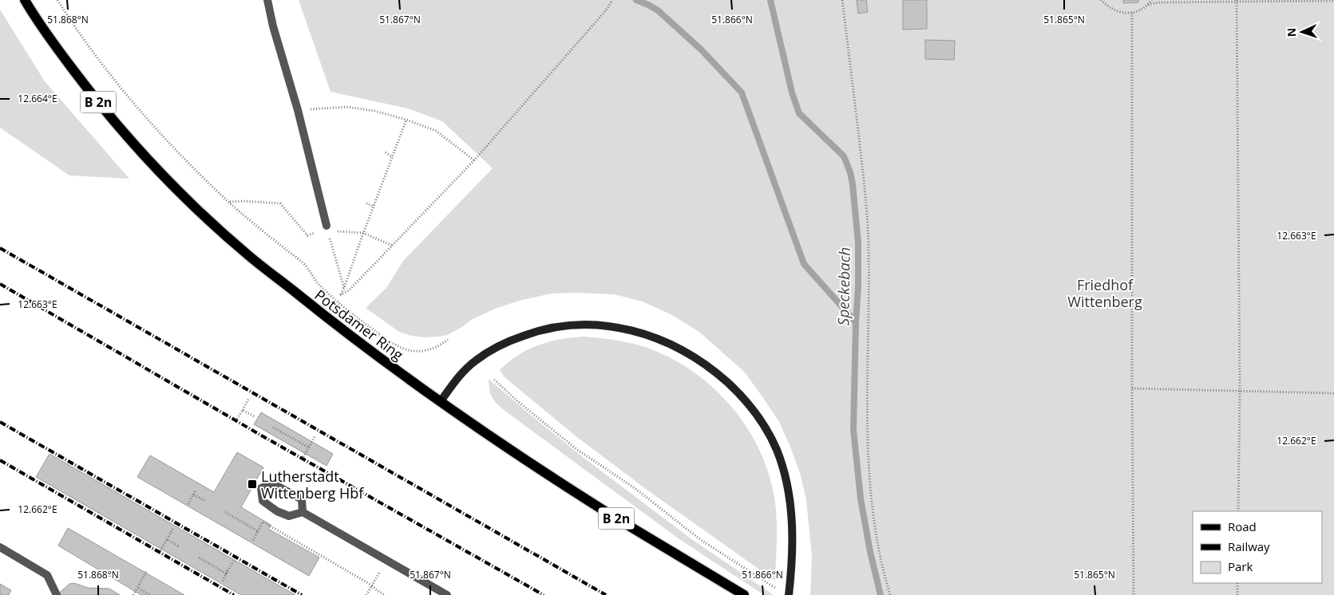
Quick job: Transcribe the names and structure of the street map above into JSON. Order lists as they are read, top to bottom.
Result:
{
  "streets": {
    "main road": ["B 2n", "Potsdamer Ring"]
  },
  "water": ["Speckebach"],
  "parks": ["Friedhof Wittenberg"],
  "places": {
    "transit": ["Lutherstadt Wittenberg Hbf"]
  },
  "legend": ["Road", "Railway", "Park"],
  "north": "left",
  "coordinates": [
    "51.868°N",
    "51.867°N",
    "51.866°N",
    "51.865°N",
    "12.664°E",
    "12.663°E",
    "12.662°E"
  ]
}
